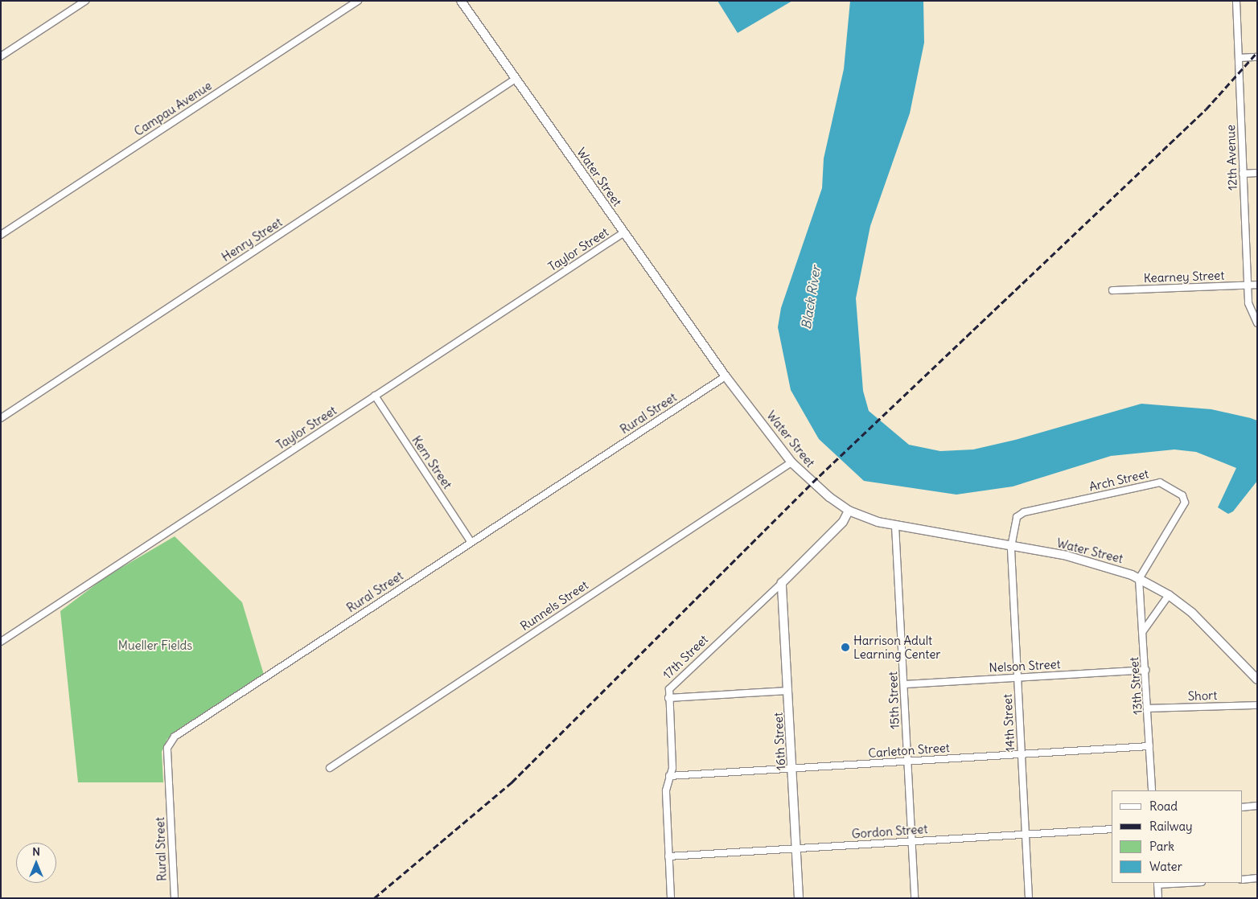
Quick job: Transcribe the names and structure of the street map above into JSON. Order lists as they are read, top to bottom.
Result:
{
  "streets": {
    "street": [
      "Campau Avenue",
      "12th Avenue",
      "Water Street",
      "Henry Street",
      "Taylor Street",
      "Kearney Street",
      "Rural Street",
      "Kern Street",
      "Arch Street",
      "Runnels Street",
      "17th Street",
      "Nelson Street",
      "13th Street",
      "Short",
      "15th Street",
      "14th Street",
      "16th Street",
      "Carleton Street",
      "Gordon Street"
    ]
  },
  "crossings": [
    ["12th Avenue", "Kearney Street"],
    ["Water Street", "Henry Street"],
    ["Water Street", "Taylor Street"],
    ["Water Street", "Rural Street"],
    ["Water Street", "Arch Street"],
    ["Water Street", "Runnels Street"],
    ["Water Street", "17th Street"],
    ["Water Street", "13th Street"],
    ["Water Street", "15th Street"],
    ["Water Street", "14th Street"],
    ["Taylor Street", "Kern Street"],
    ["Rural Street", "Kern Street"],
    ["Arch Street", "13th Street"],
    ["Arch Street", "14th Street"],
    ["17th Street", "16th Street"],
    ["17th Street", "Carleton Street"],
    ["17th Street", "Gordon Street"],
    ["Nelson Street", "13th Street"],
    ["Nelson Street", "15th Street"],
    ["Nelson Street", "14th Street"],
    ["13th Street", "Short"],
    ["13th Street", "Carleton Street"],
    ["15th Street", "Carleton Street"],
    ["15th Street", "Gordon Street"],
    ["14th Street", "Carleton Street"],
    ["14th Street", "Gordon Street"],
    ["16th Street", "Carleton Street"],
    ["16th Street", "Gordon Street"]
  ],
  "water": ["Black River"],
  "parks": ["Mueller Fields"],
  "places": ["Harrison Adult Learning Center"],
  "legend": [
    "Road",
    "Railway",
    "Park",
    "Water"
  ],
  "north": "top"
}
